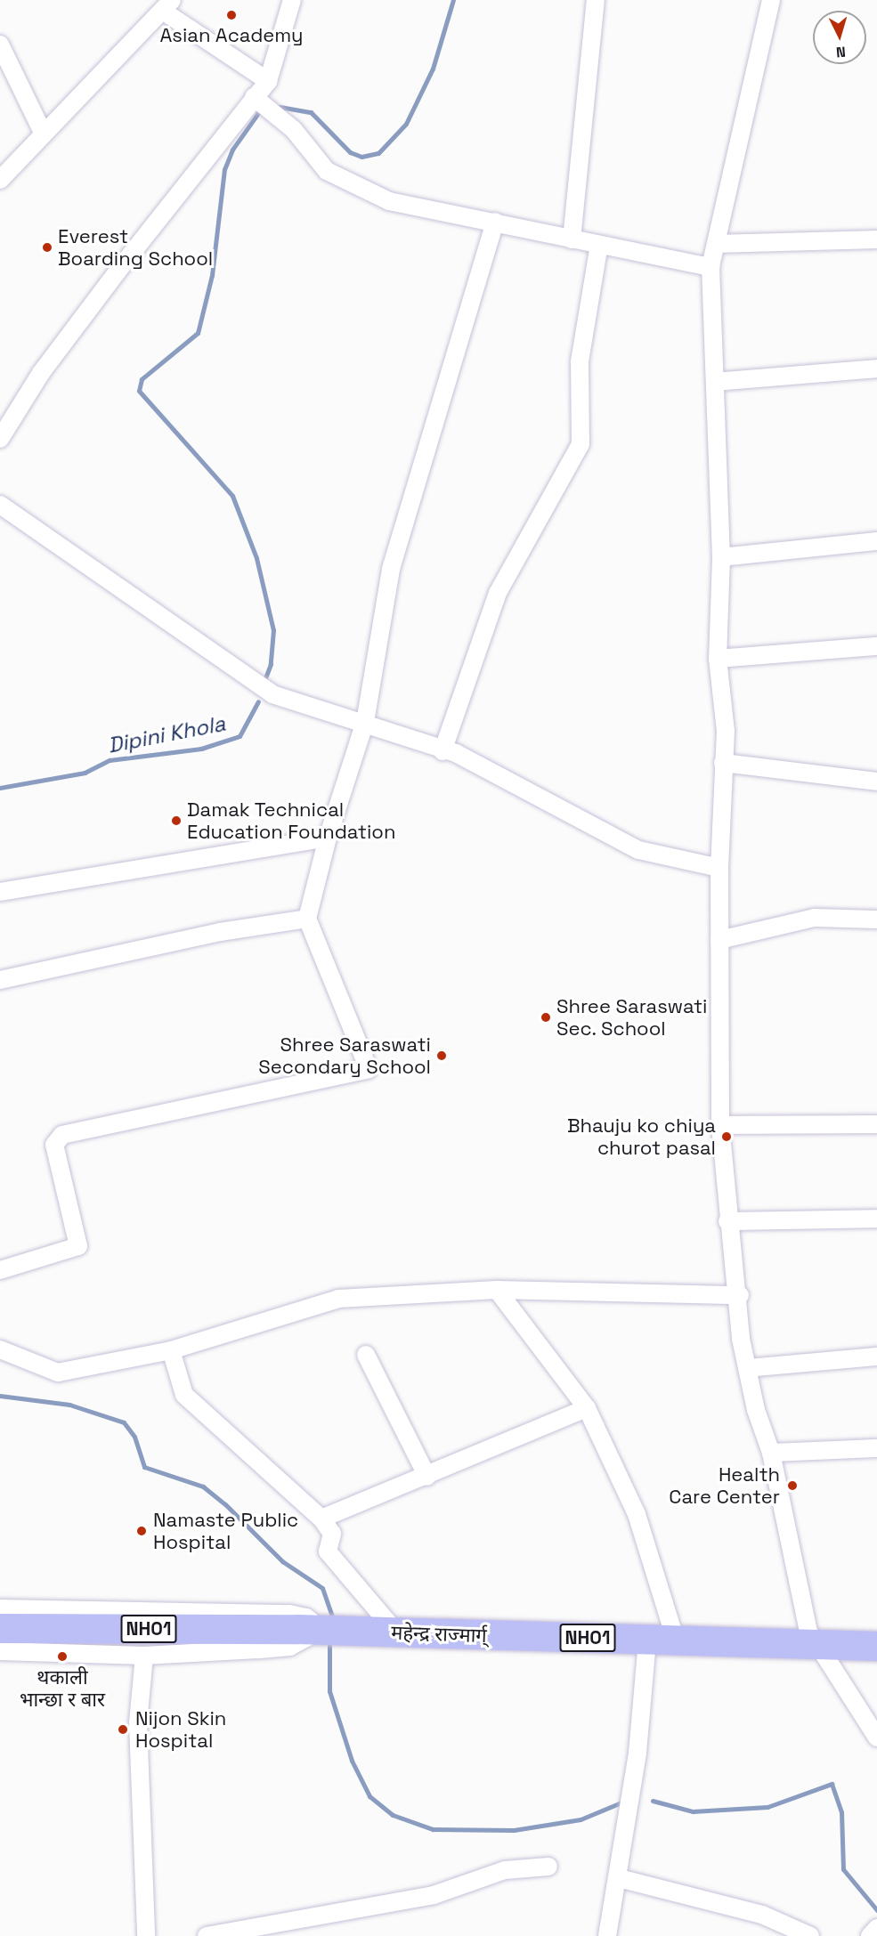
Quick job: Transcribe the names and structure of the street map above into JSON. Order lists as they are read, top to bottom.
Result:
{
  "streets": {
    "highway": ["NH01", "महेन्द्र राज्मार्ग्"]
  },
  "water": ["Dipini Khola"],
  "places": [
    "Asian Academy",
    "Everest Boarding School",
    "Damak Technical Education Foundation",
    "Shree Saraswati Sec. School",
    "Shree Saraswati Secondary School",
    "Bhauju ko chiya churot pasal",
    "Health Care Center",
    "Namaste Public Hospital",
    "थकाली भान्छा र बार",
    "Nijon Skin Hospital"
  ],
  "north": "bottom"
}
